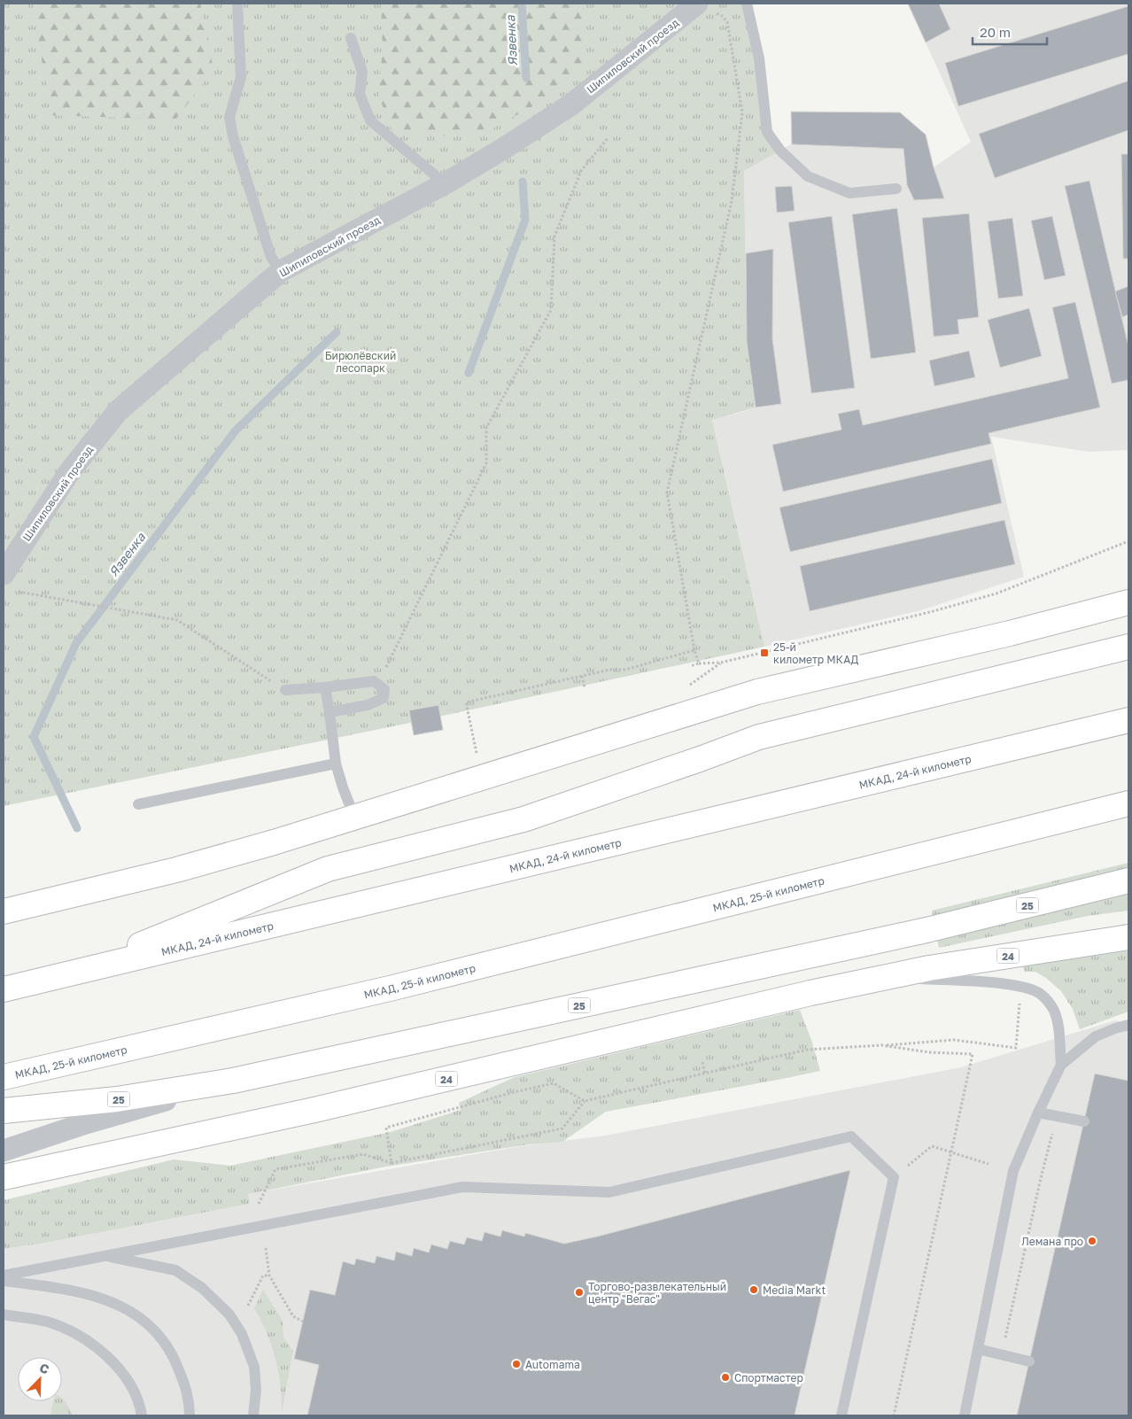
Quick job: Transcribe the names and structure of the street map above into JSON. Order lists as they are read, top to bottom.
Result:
{
  "streets": {
    "main road": [
      "МКАД, 24-й километр",
      "МКАД, 25-й километр",
      "25",
      "24"
    ],
    "street": ["Шипиловский проезд"]
  },
  "water": ["Язвенка"],
  "parks": ["Бирюлёвский лесопарк"],
  "places": {
    "transit": ["25-й километр МКАД"],
    "other": [
      "Лемана про",
      "Мedia Мarkt",
      "Торгово-развлекательный центр \"Вегас\"",
      "Automama",
      "Спортмастер"
    ]
  },
  "scale_bar": "20 m",
  "north": "top right"
}
